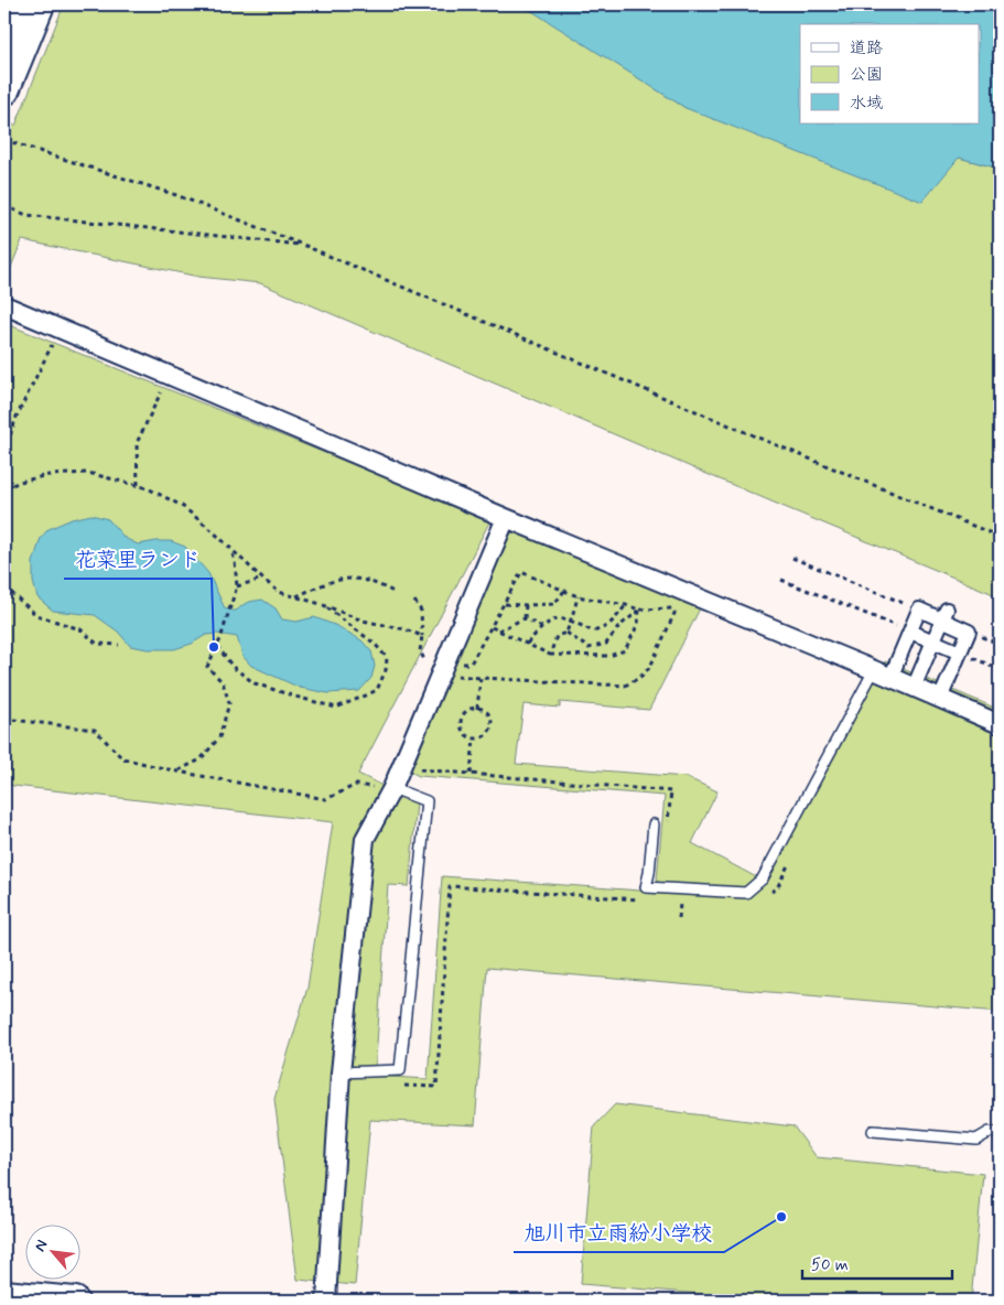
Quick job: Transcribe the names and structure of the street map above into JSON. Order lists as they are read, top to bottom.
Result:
{
  "places": ["花菜里ランド", "旭川市立雨紛小学校"],
  "legend": ["道路", "公園", "水域"],
  "scale_bar": "50 m",
  "north": "top left"
}
